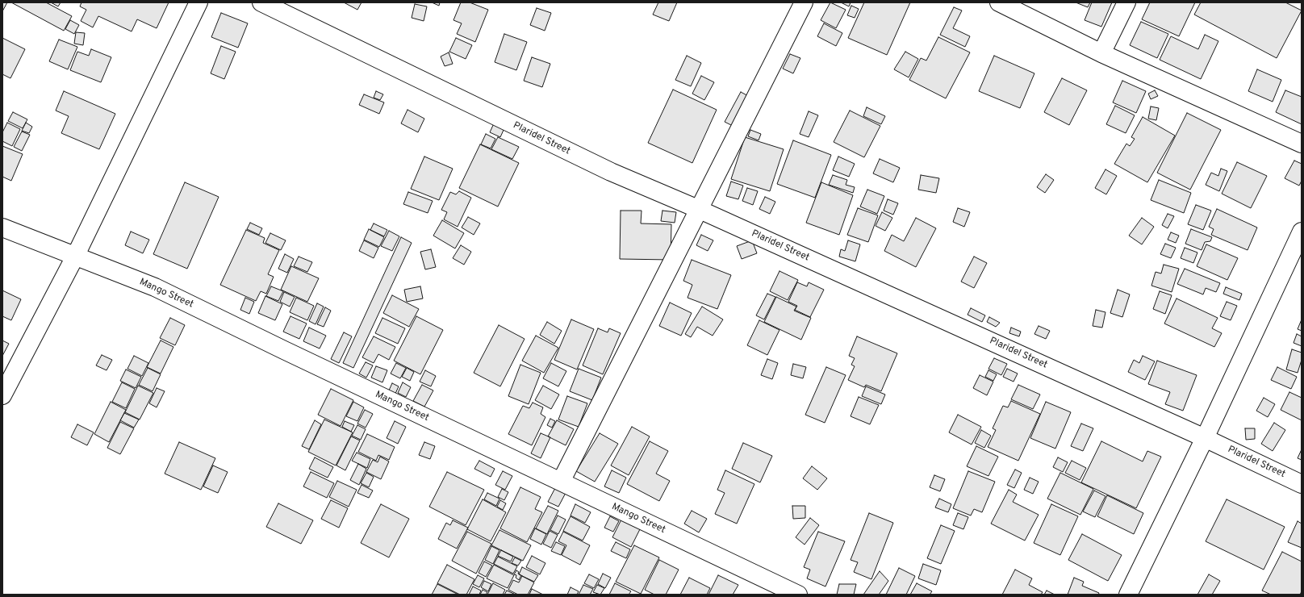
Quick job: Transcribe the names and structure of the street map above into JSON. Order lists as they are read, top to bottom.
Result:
{
  "streets": {
    "street": ["Plaridel Street", "Mango Street"]
  }
}
